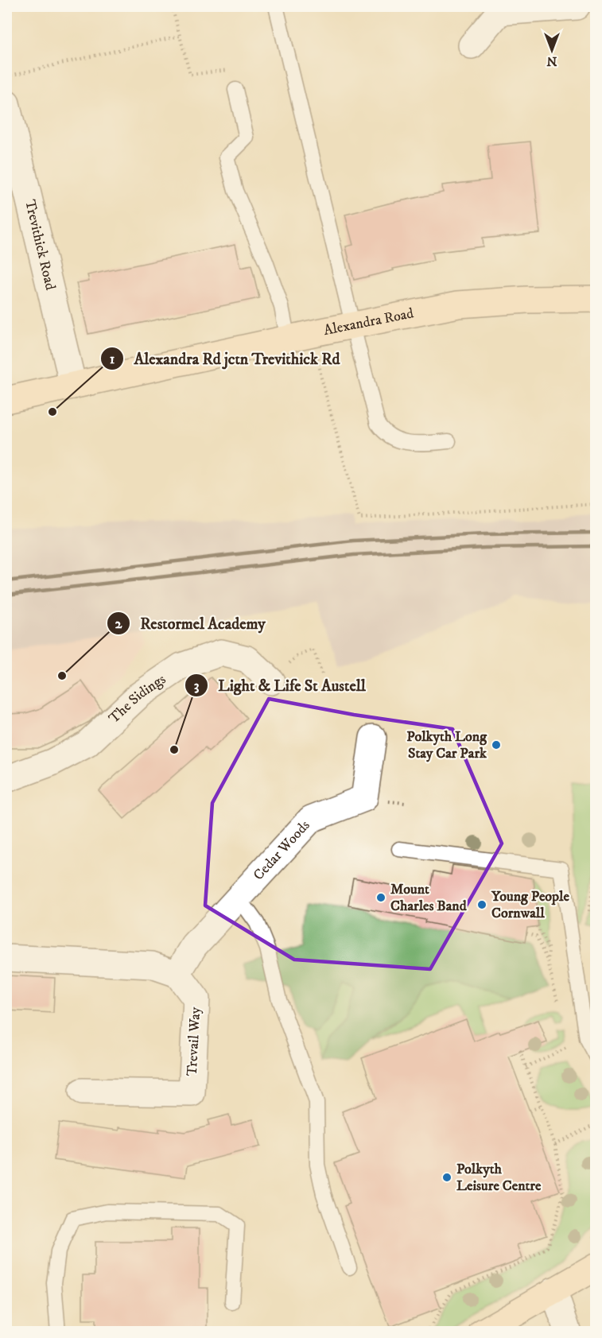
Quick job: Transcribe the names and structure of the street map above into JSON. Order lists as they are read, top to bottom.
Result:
{
  "streets": {
    "street": [
      "Trevithick Road",
      "Alexandra Road",
      "The Sidings",
      "Cedar Woods",
      "Trevail Way"
    ]
  },
  "crossings": [
    ["Trevithick Road", "Alexandra Road"],
    ["Cedar Woods", "Trevail Way"]
  ],
  "places": [
    "Alexandra Rd jctn Trevithick Rd",
    "Restormel Academy",
    "Polkyth Long Stay Car Park",
    "Light & Life St Austell",
    "Mount Charles Band",
    "Young People Cornwall",
    "Polkyth Leisure Centre"
  ],
  "north": "bottom"
}
